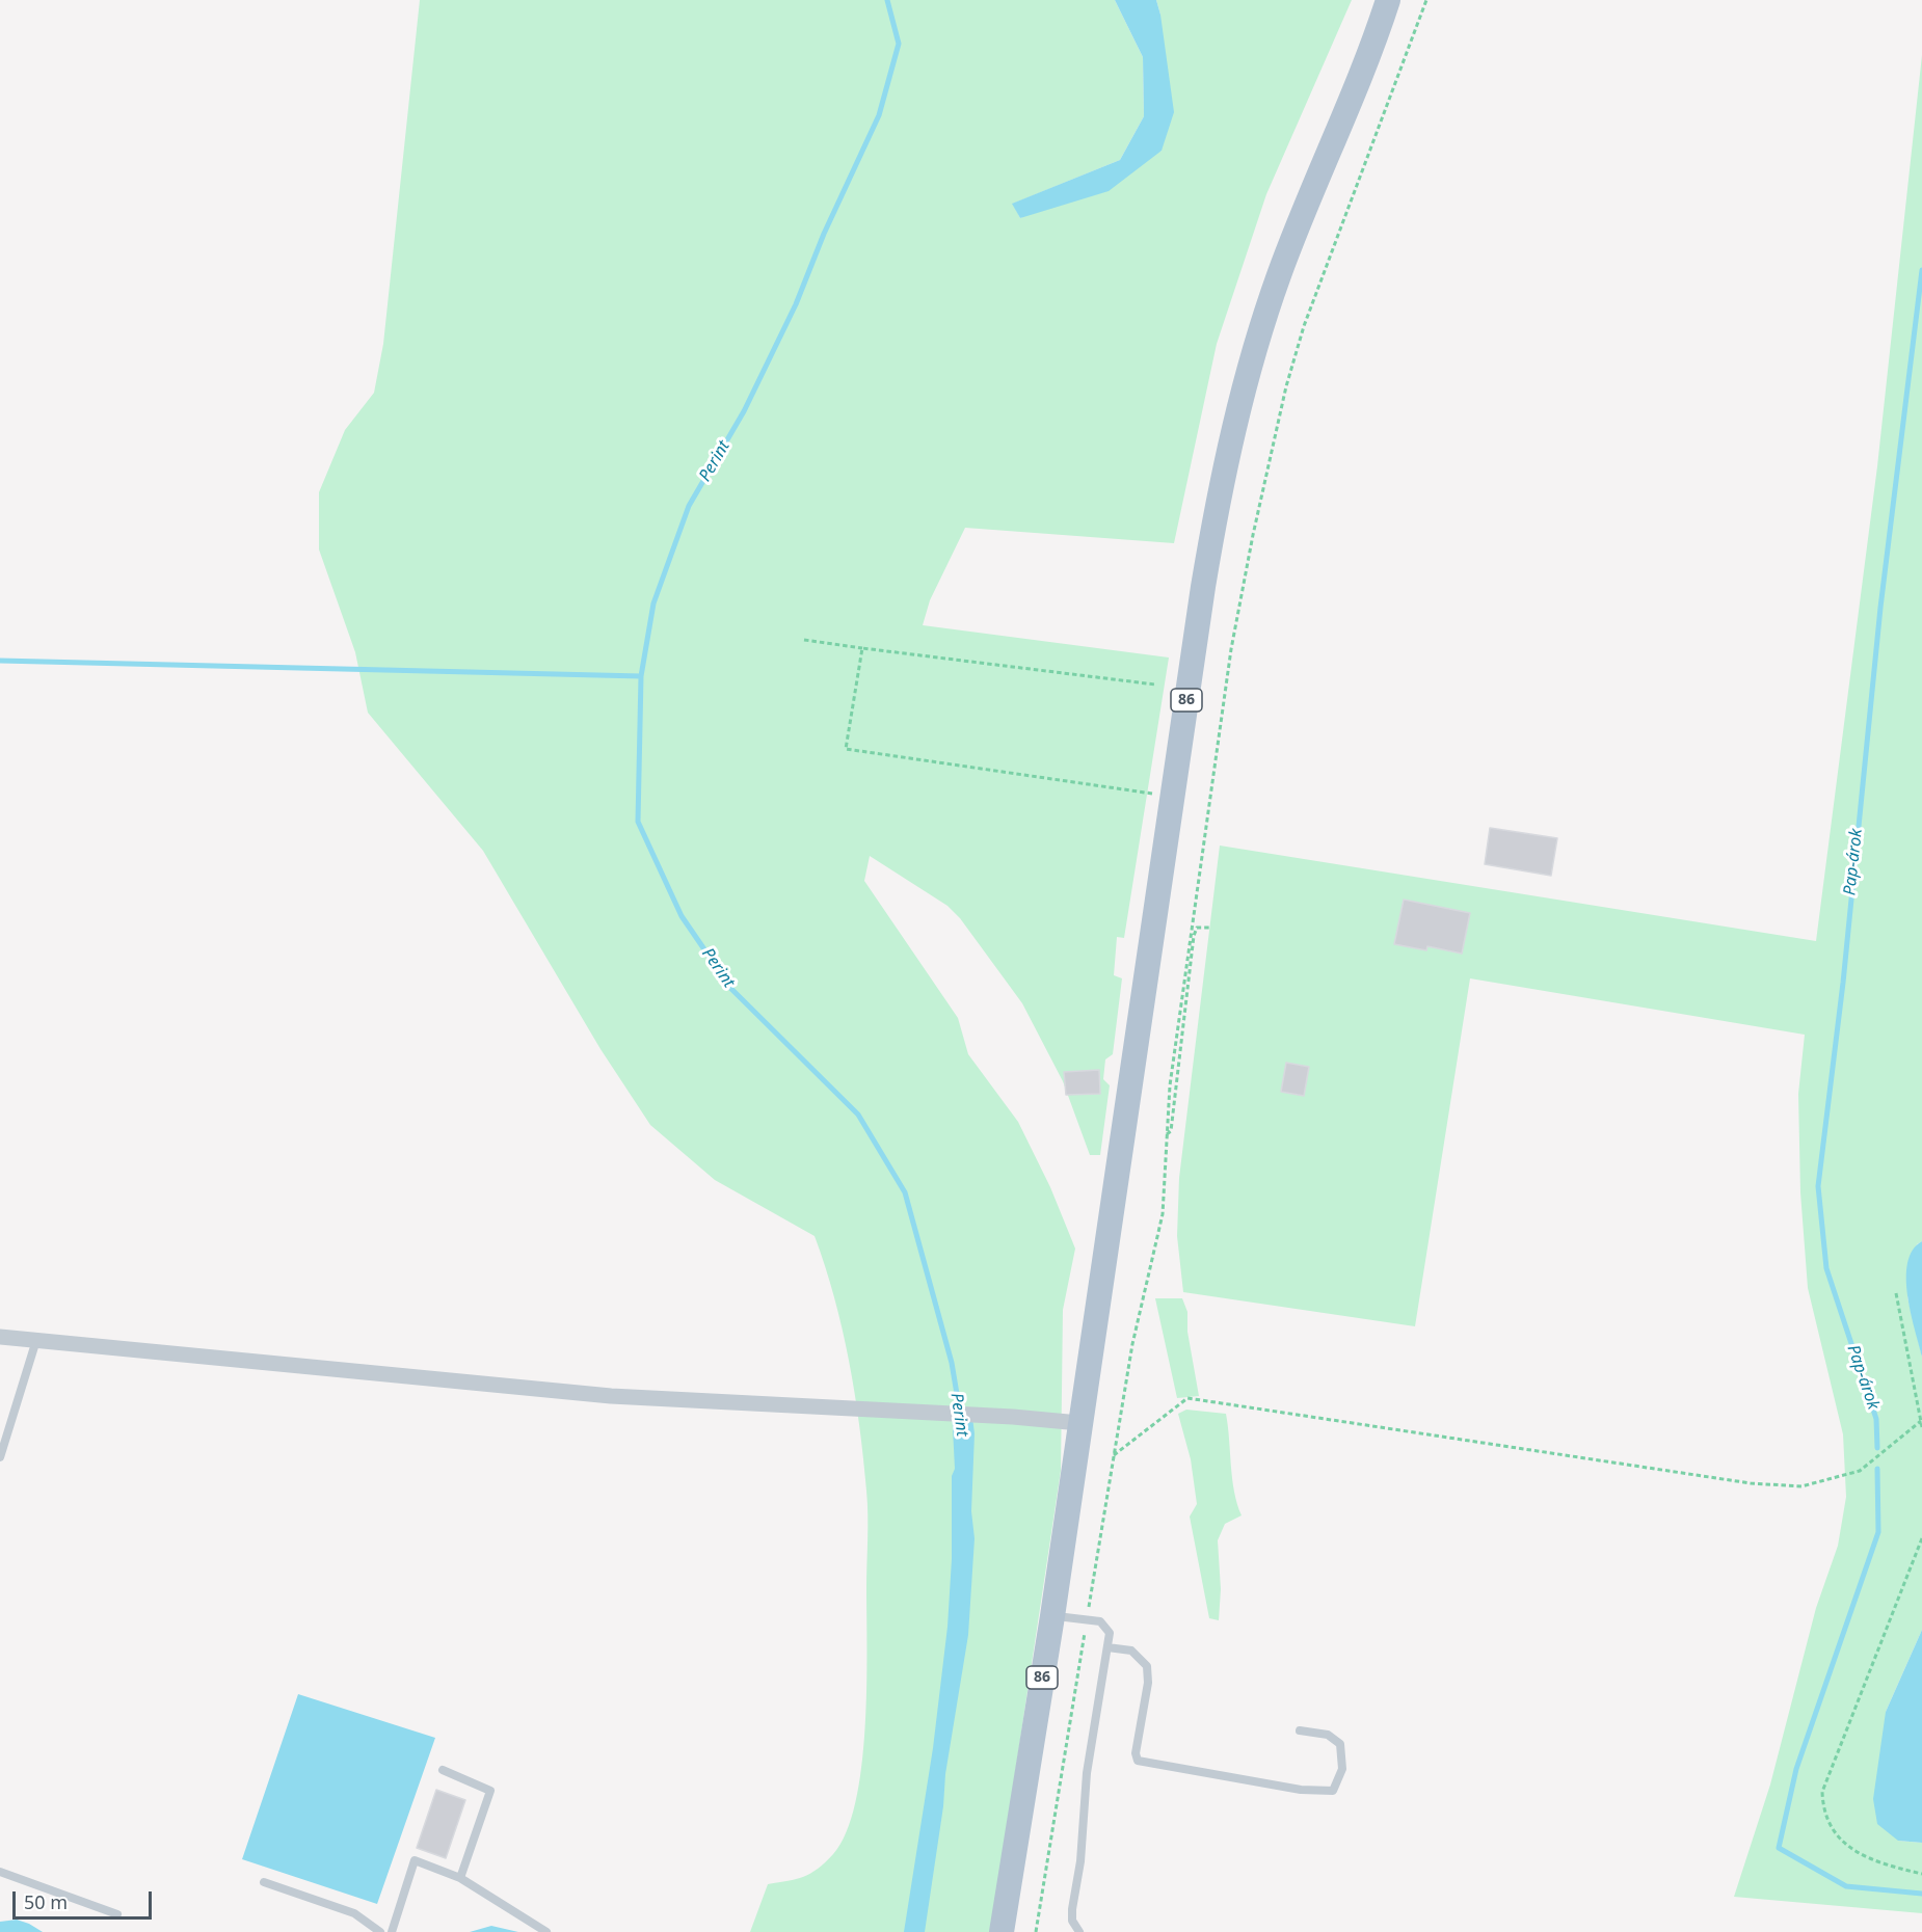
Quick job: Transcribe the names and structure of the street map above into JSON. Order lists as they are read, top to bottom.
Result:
{
  "streets": {
    "main road": ["86"]
  },
  "water": ["Perint", "Pap-árok"],
  "scale_bar": "50 m"
}
